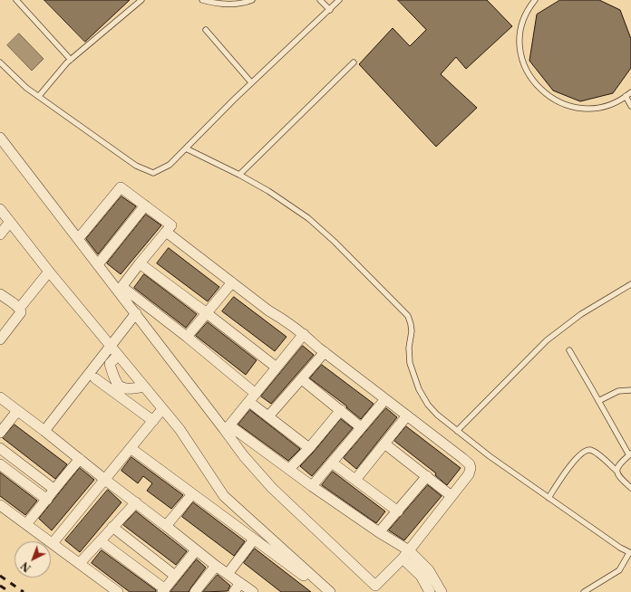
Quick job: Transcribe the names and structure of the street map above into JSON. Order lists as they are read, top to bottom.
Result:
{
  "north": "bottom left"
}
